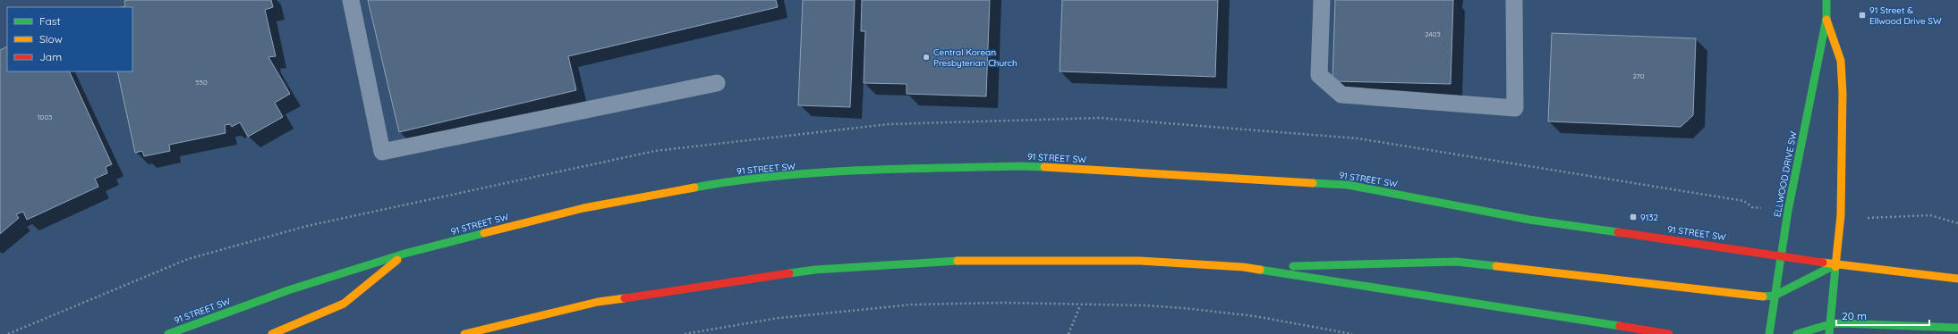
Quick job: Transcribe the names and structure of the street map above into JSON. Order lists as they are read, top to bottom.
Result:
{
  "streets": {
    "main road": ["91 STREET SW", "ELLWOOD DRIVE SW"]
  },
  "crossings": [
    ["91 STREET SW", "ELLWOOD DRIVE SW"]
  ],
  "places": {
    "transit": ["91 Street & Ellwood Drive SW", "9132"],
    "other": ["Central Korean Presbyterian Church"]
  },
  "house_numbers": [
    "2403",
    "270",
    "550",
    "1003"
  ],
  "legend": ["Fast", "Slow", "Jam"],
  "scale_bar": "20 m"
}
